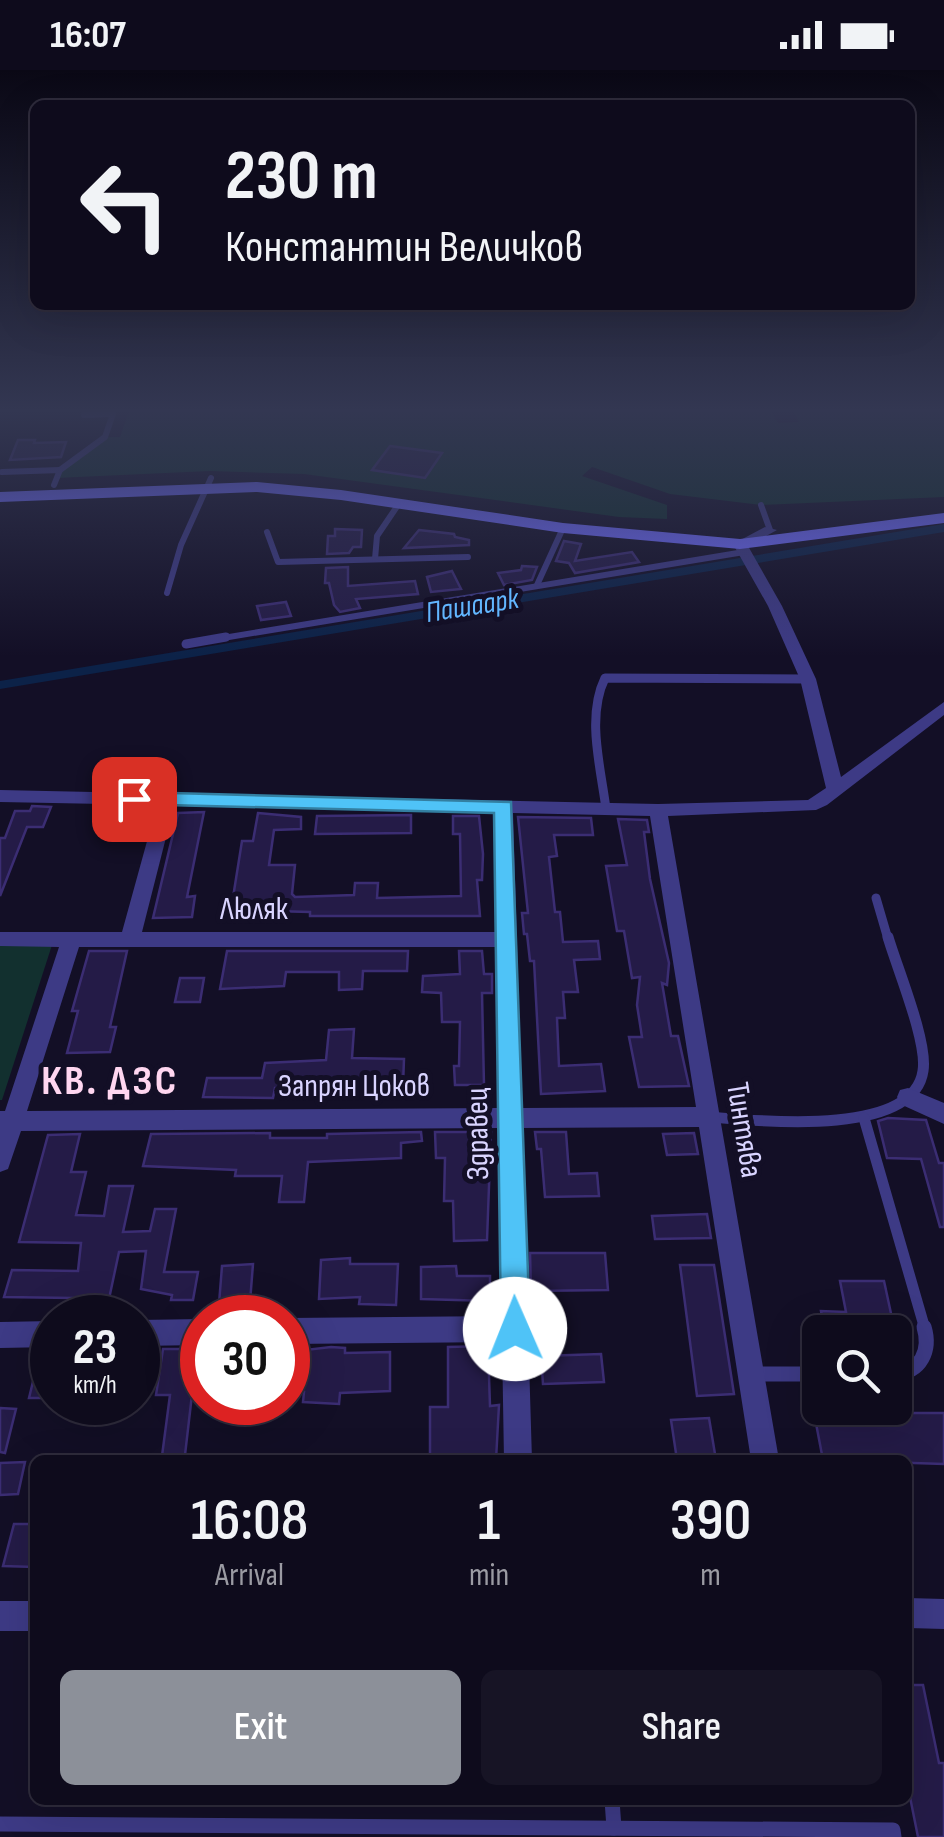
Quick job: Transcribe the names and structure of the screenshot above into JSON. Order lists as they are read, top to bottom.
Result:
{
  "streets": {
    "street": [
      "Люляк",
      "Запрян Цоков",
      "Тинтява",
      "Здравец"
    ]
  },
  "crossings": [
    ["Люляк", "Здравец"],
    ["Запрян Цоков", "Тинтява"],
    ["Запрян Цоков", "Здравец"]
  ],
  "districts": ["КВ. ДЗС"],
  "water": ["Пашаарк"],
  "page": {
    "status": "16:07",
    "turn": ["230 m", "Константин Величков"],
    "speed": "23 km/h",
    "limit": "30",
    "eta": [
      "16:08",
      "Arrival",
      "1",
      "min",
      "390",
      "m"
    ],
    "buttons": ["Exit", "Share"]
  }
}
